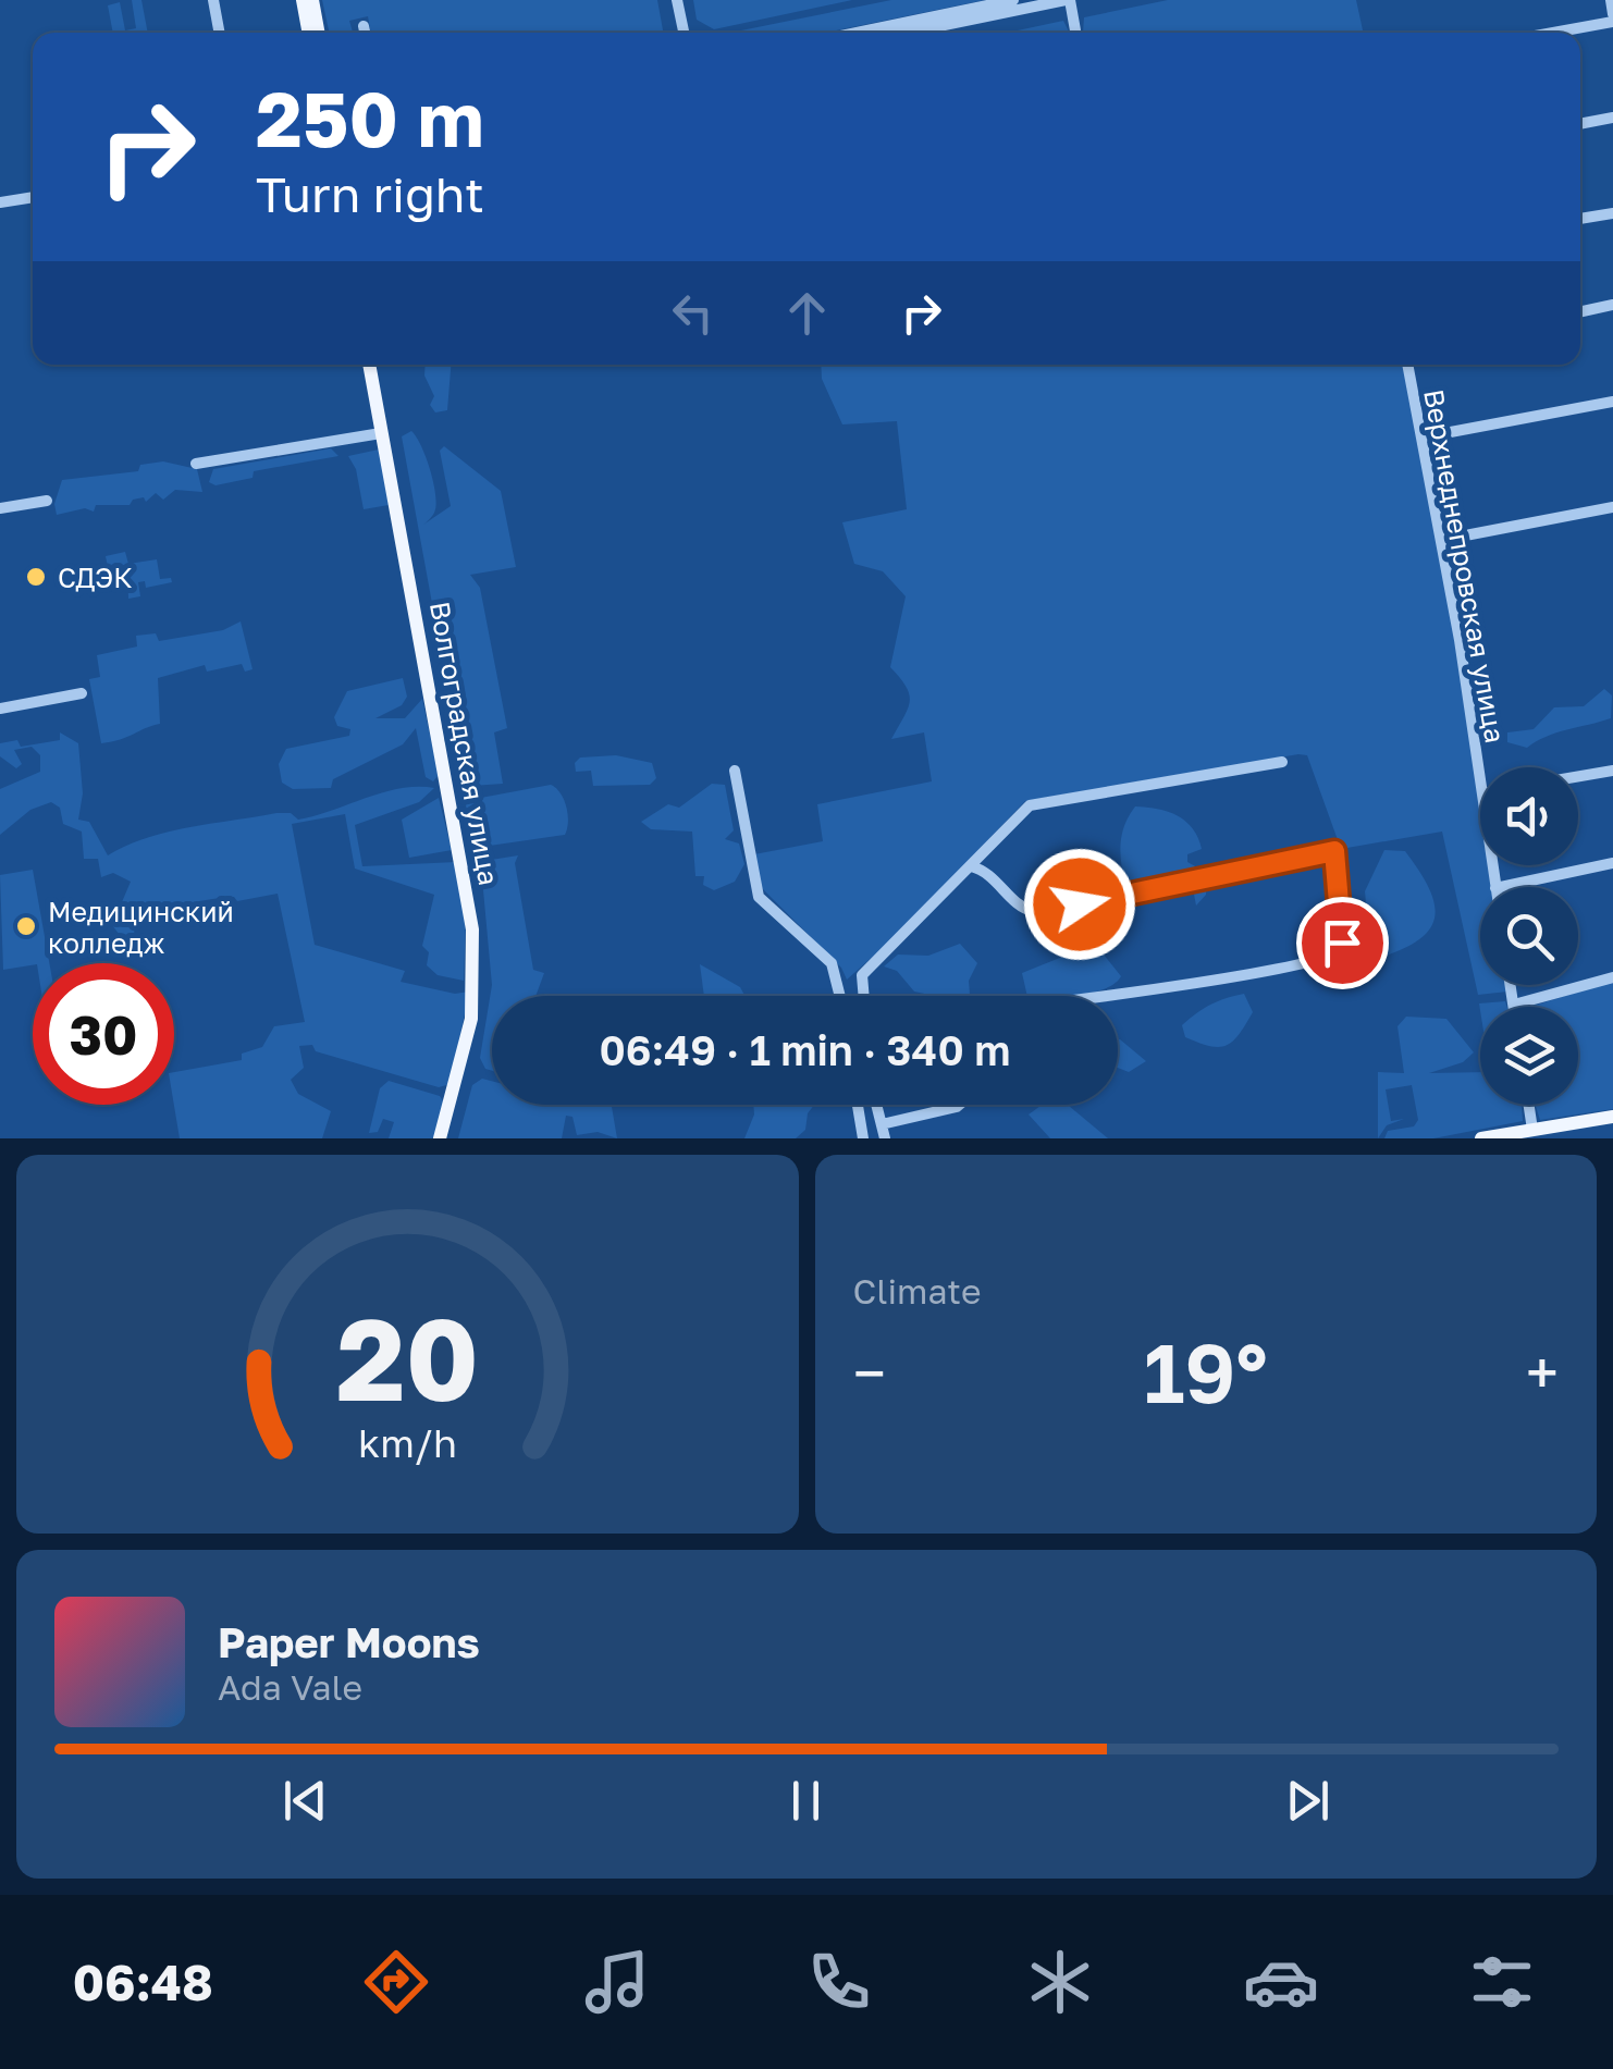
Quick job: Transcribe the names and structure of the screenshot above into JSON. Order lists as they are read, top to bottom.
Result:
{
  "streets": {
    "main road": ["Волгоградская улица"],
    "street": ["Верхнеднепровская улица"]
  },
  "places": ["СДЭК", "Медицинский колледж"],
  "page": {
    "turn": ["250 m", "Turn right"],
    "limit": "30",
    "trip": "06:49 · 1 min · 340 m",
    "tile": "Climate",
    "heat": ["−", "19°", "+"],
    "song": ["Paper Moons", "Ada Vale"],
    "tabs": "06:48",
    "gauge": ["20", "km/h"]
  }
}
